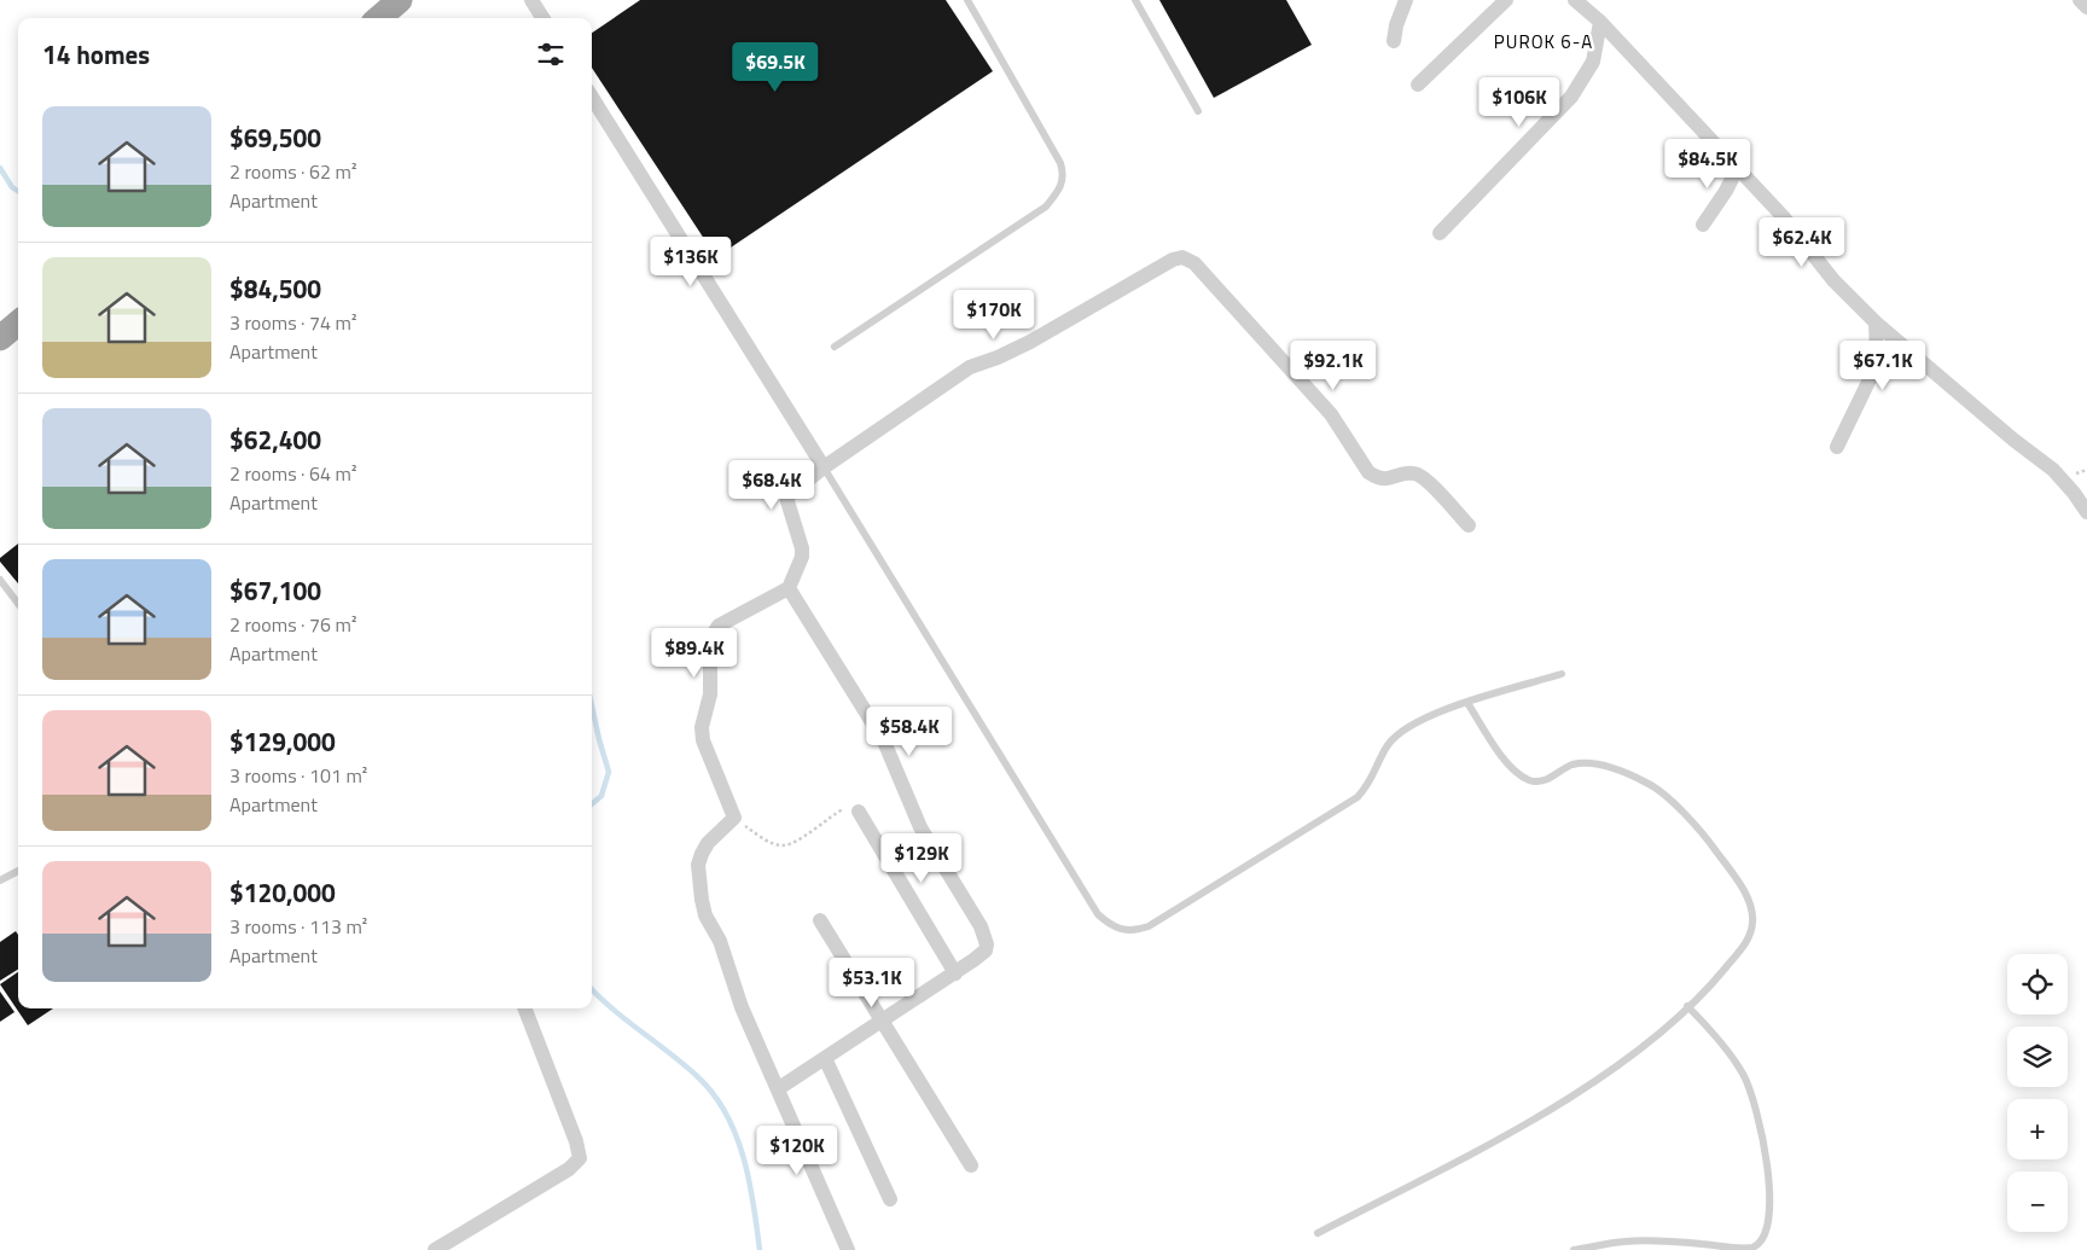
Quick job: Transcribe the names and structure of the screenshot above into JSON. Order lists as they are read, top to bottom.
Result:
{
  "districts": ["PUROK 6-A"],
  "page": {
    "heading": "14 homes",
    "price": [
      "$69.5K",
      "$106K",
      "$84.5K",
      "$62.4K",
      "$136K",
      "$170K",
      "$92.1K",
      "$67.1K",
      "$68.4K",
      "$89.4K",
      "$58.4K",
      "$129K",
      "$53.1K",
      "$120K"
    ],
    "list": [
      {
        "name": "$69,500",
        "note": "2 rooms · 62 m² · Apartment"
      },
      {
        "name": "$84,500",
        "note": "3 rooms · 74 m² · Apartment"
      },
      {
        "name": "$62,400",
        "note": "2 rooms · 64 m² · Apartment"
      },
      {
        "name": "$67,100",
        "note": "2 rooms · 76 m² · Apartment"
      },
      {
        "name": "$129,000",
        "note": "3 rooms · 101 m² · Apartment"
      },
      {
        "name": "$120,000",
        "note": "3 rooms · 113 m² · Apartment"
      }
    ],
    "map_buttons": ["+", "−"]
  }
}
